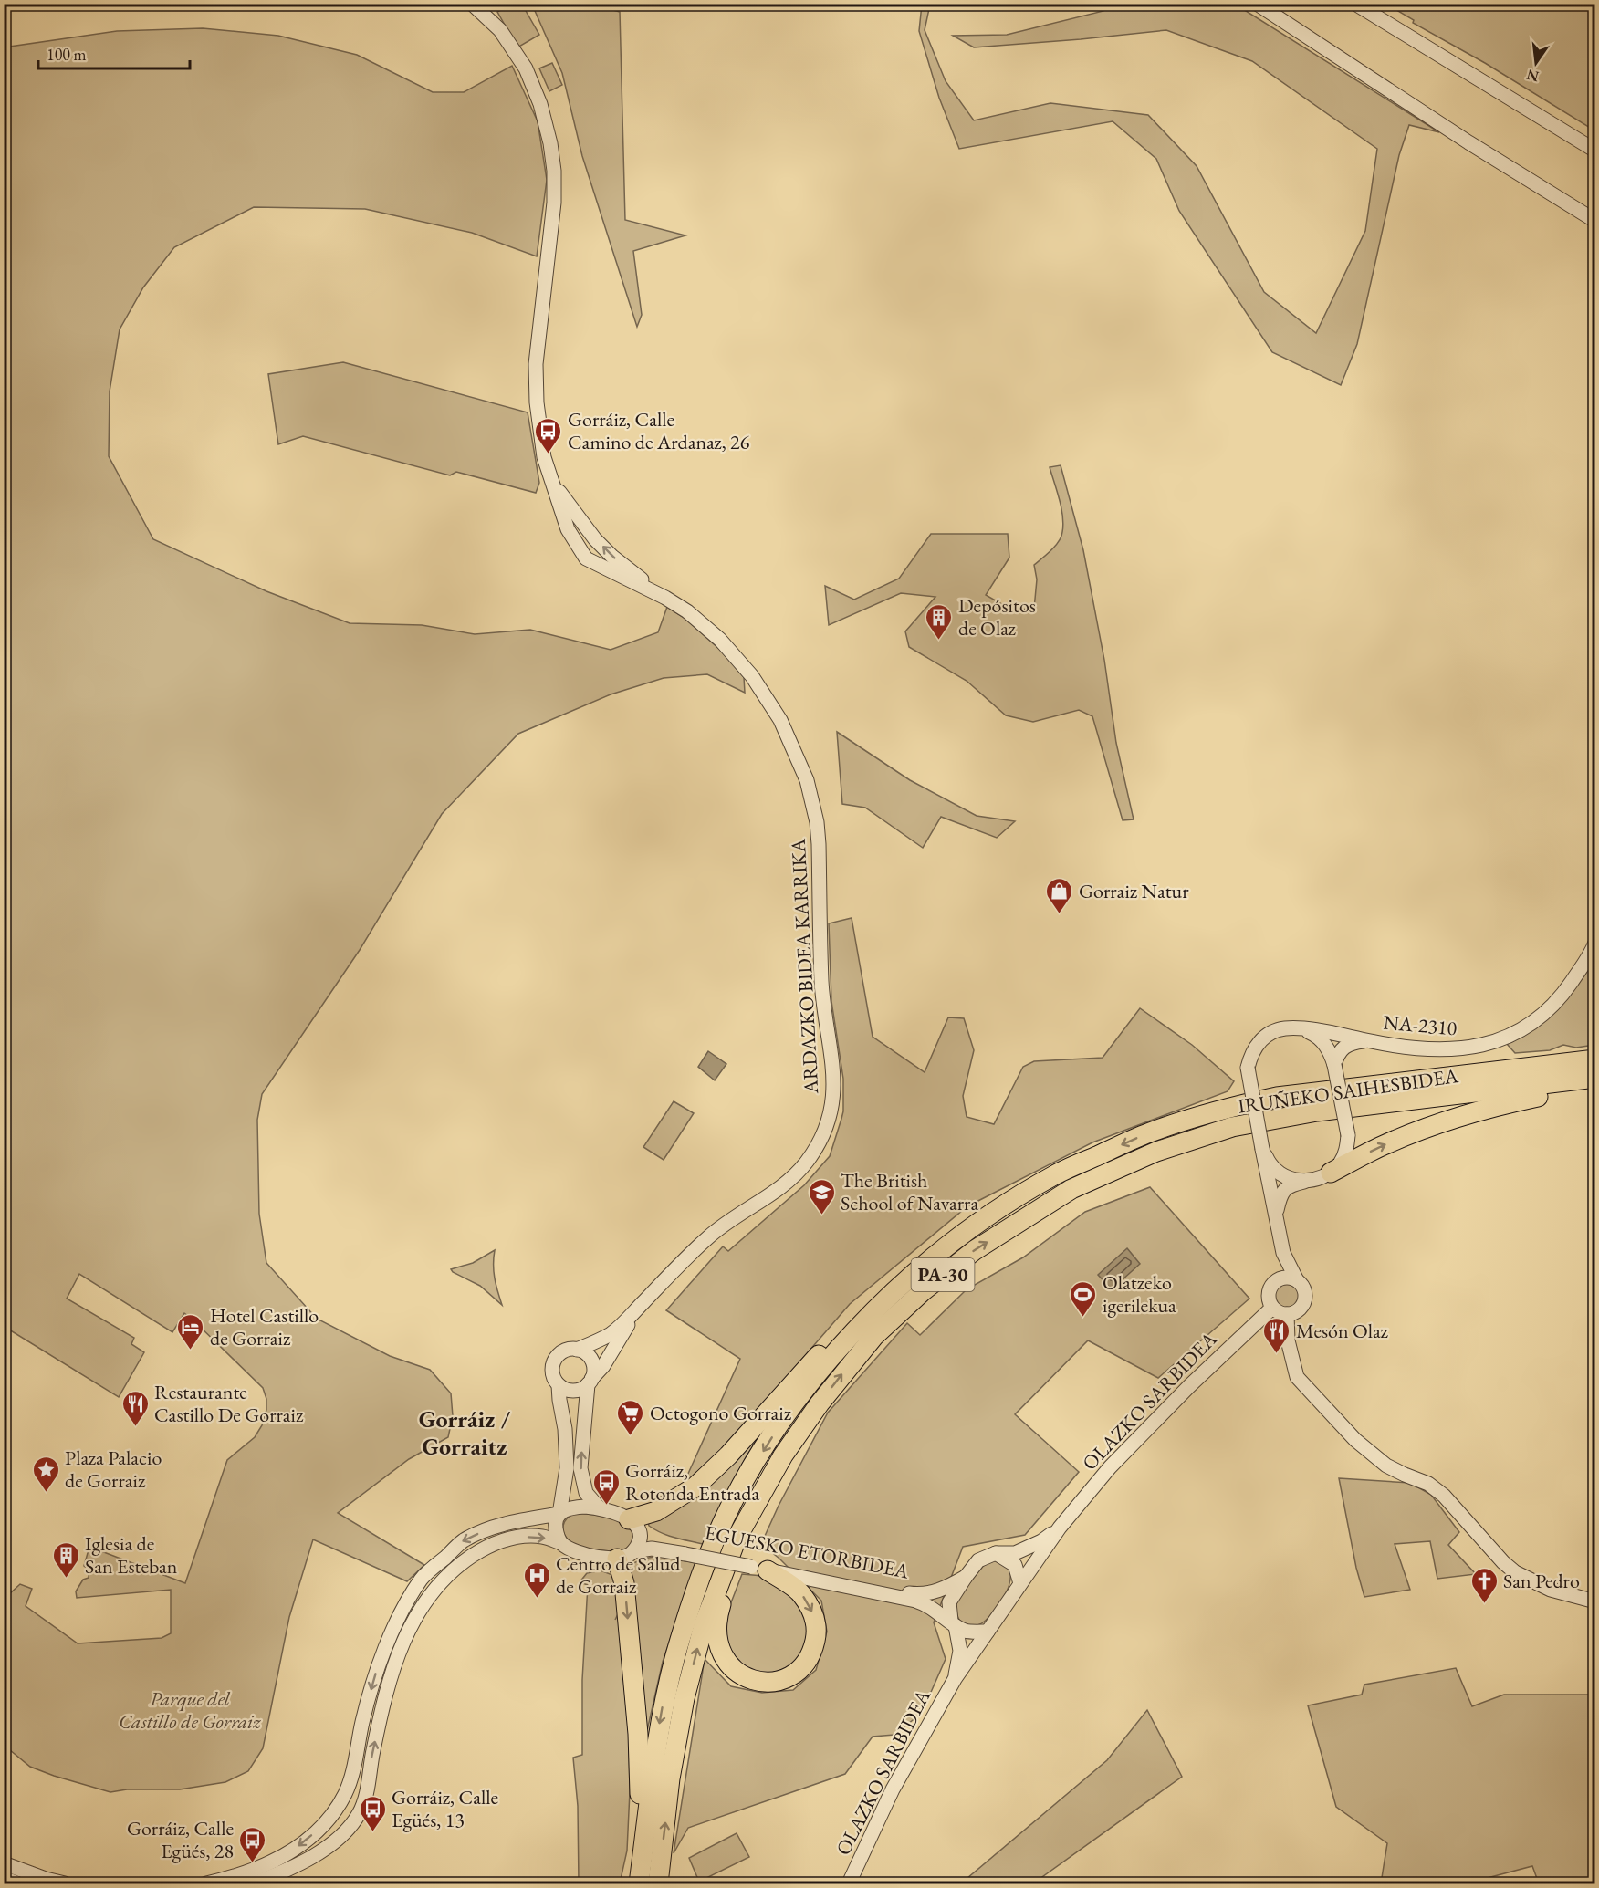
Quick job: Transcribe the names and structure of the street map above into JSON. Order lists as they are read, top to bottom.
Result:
{
  "streets": {
    "highway": ["IRUÑEKO SAIHESBIDEA", "PA-30"],
    "street": [
      "ARDAZKO BIDEA KARRIKA",
      "NA-2310",
      "OLAZKO SARBIDEA",
      "EGUESKO ETORBIDEA"
    ]
  },
  "crossings": [
    ["OLAZKO SARBIDEA", "EGUESKO ETORBIDEA"]
  ],
  "districts": ["Gorráiz / Gorraitz"],
  "parks": ["Parque del Castillo de Gorraiz"],
  "places": {
    "bus stop": [
      "Gorráiz, Calle Camino de Ardanaz, 26",
      "Gorráiz, Rotonda Entrada",
      "Gorráiz, Calle Egüés, 13",
      "Gorráiz, Calle Egüés, 28"
    ],
    "building": ["Depósitos de Olaz", "Iglesia de San Esteban"],
    "shop": ["Gorraiz Natur"],
    "school or university": ["The British School of Navarra"],
    "sports": ["Olatzeko igerilekua"],
    "hotel": ["Hotel Castillo de Gorraiz"],
    "restaurant": ["Mesón Olaz", "Restaurante Castillo De Gorraiz"],
    "supermarket": ["Octogono Gorraiz"],
    "place": ["Plaza Palacio de Gorraiz"],
    "hospital": ["Centro de Salud de Gorraiz"],
    "church": ["San Pedro"]
  },
  "scale_bar": "100 m",
  "north": "bottom"
}
